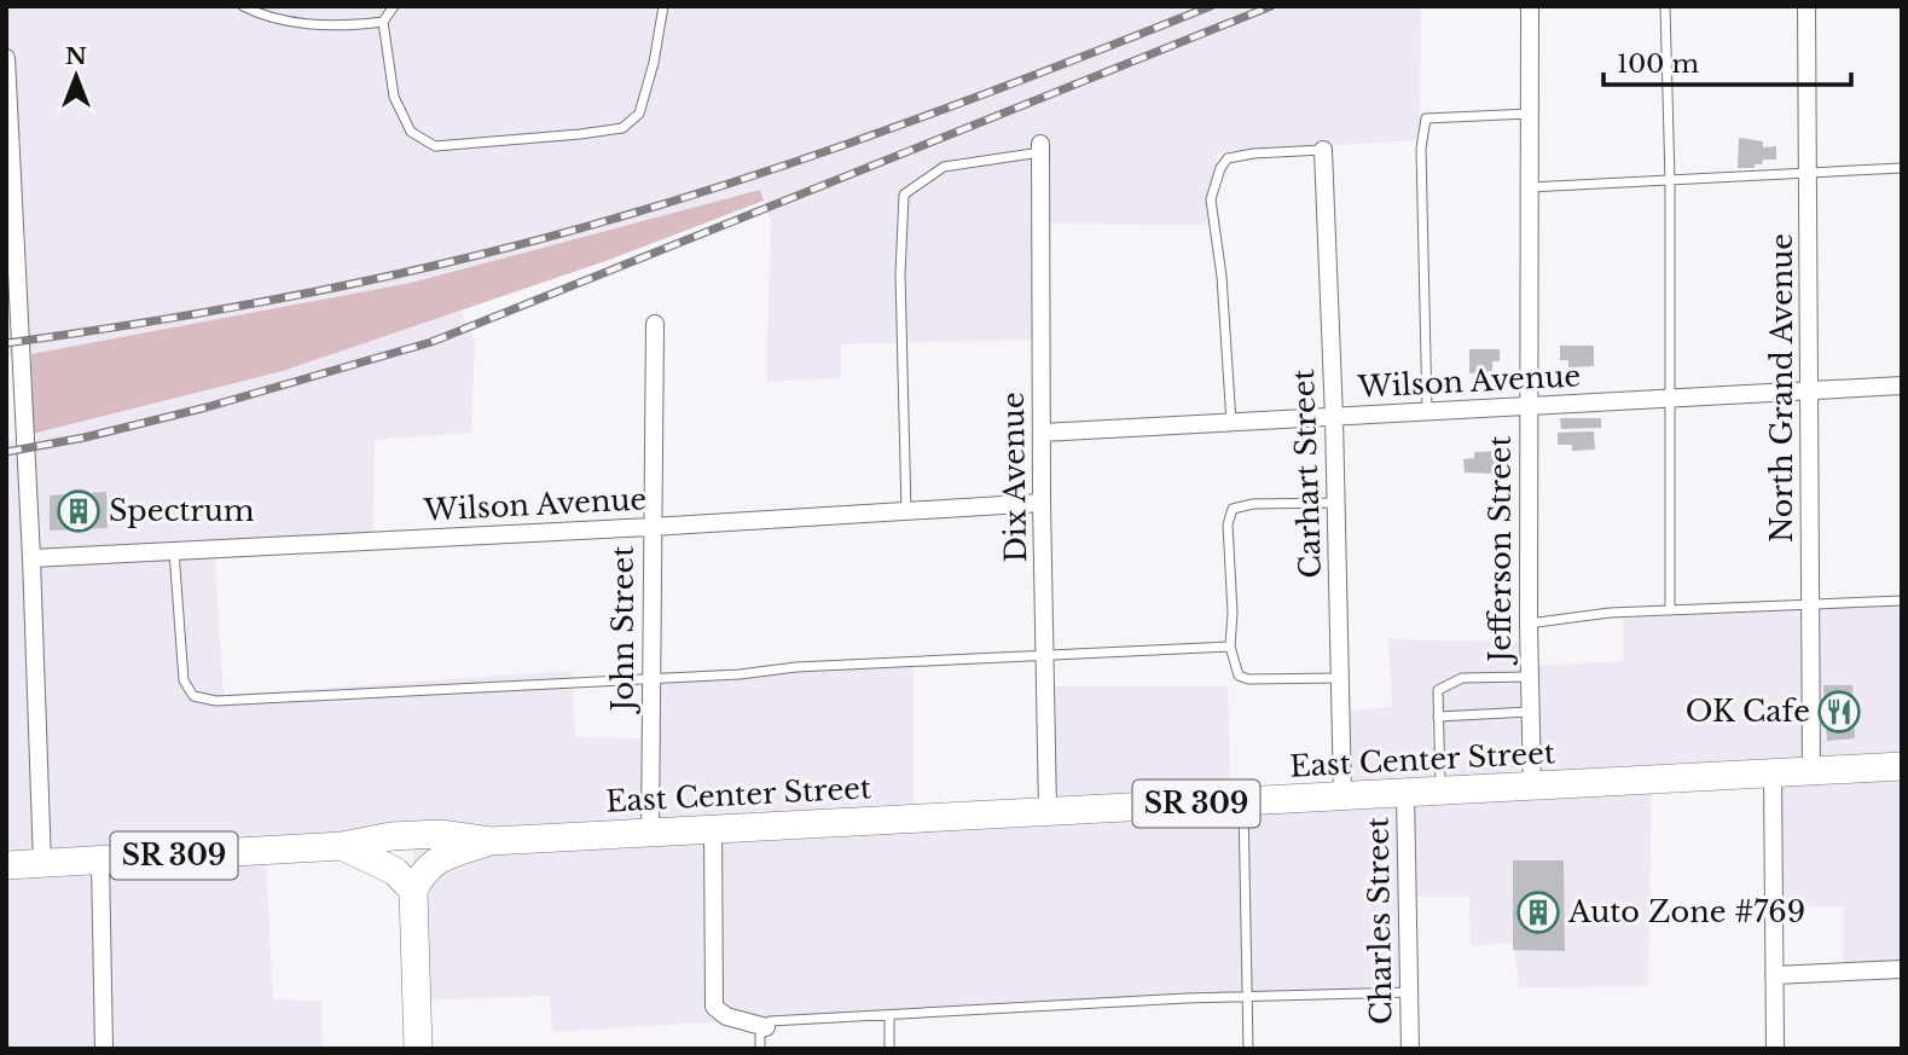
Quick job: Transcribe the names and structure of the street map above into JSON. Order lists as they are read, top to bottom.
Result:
{
  "streets": {
    "main road": ["East Center Street", "SR 309"],
    "street": [
      "Wilson Avenue",
      "North Grand Avenue",
      "Carhart Street",
      "Dix Avenue",
      "Jefferson Street",
      "John Street",
      "Charles Street"
    ]
  },
  "crossings": [
    ["Wilson Avenue", "North Grand Avenue"],
    ["Wilson Avenue", "Carhart Street"],
    ["Wilson Avenue", "Dix Avenue"],
    ["Wilson Avenue", "Jefferson Street"],
    ["Wilson Avenue", "John Street"],
    ["North Grand Avenue", "East Center Street"],
    ["Carhart Street", "East Center Street"],
    ["Dix Avenue", "East Center Street"],
    ["Jefferson Street", "East Center Street"],
    ["John Street", "East Center Street"],
    ["East Center Street", "SR 309"],
    ["East Center Street", "Charles Street"]
  ],
  "places": {
    "building": ["Spectrum", "Auto Zone #769"],
    "restaurant": ["OK Cafe"]
  },
  "scale_bar": "100 m",
  "north": "top"
}
